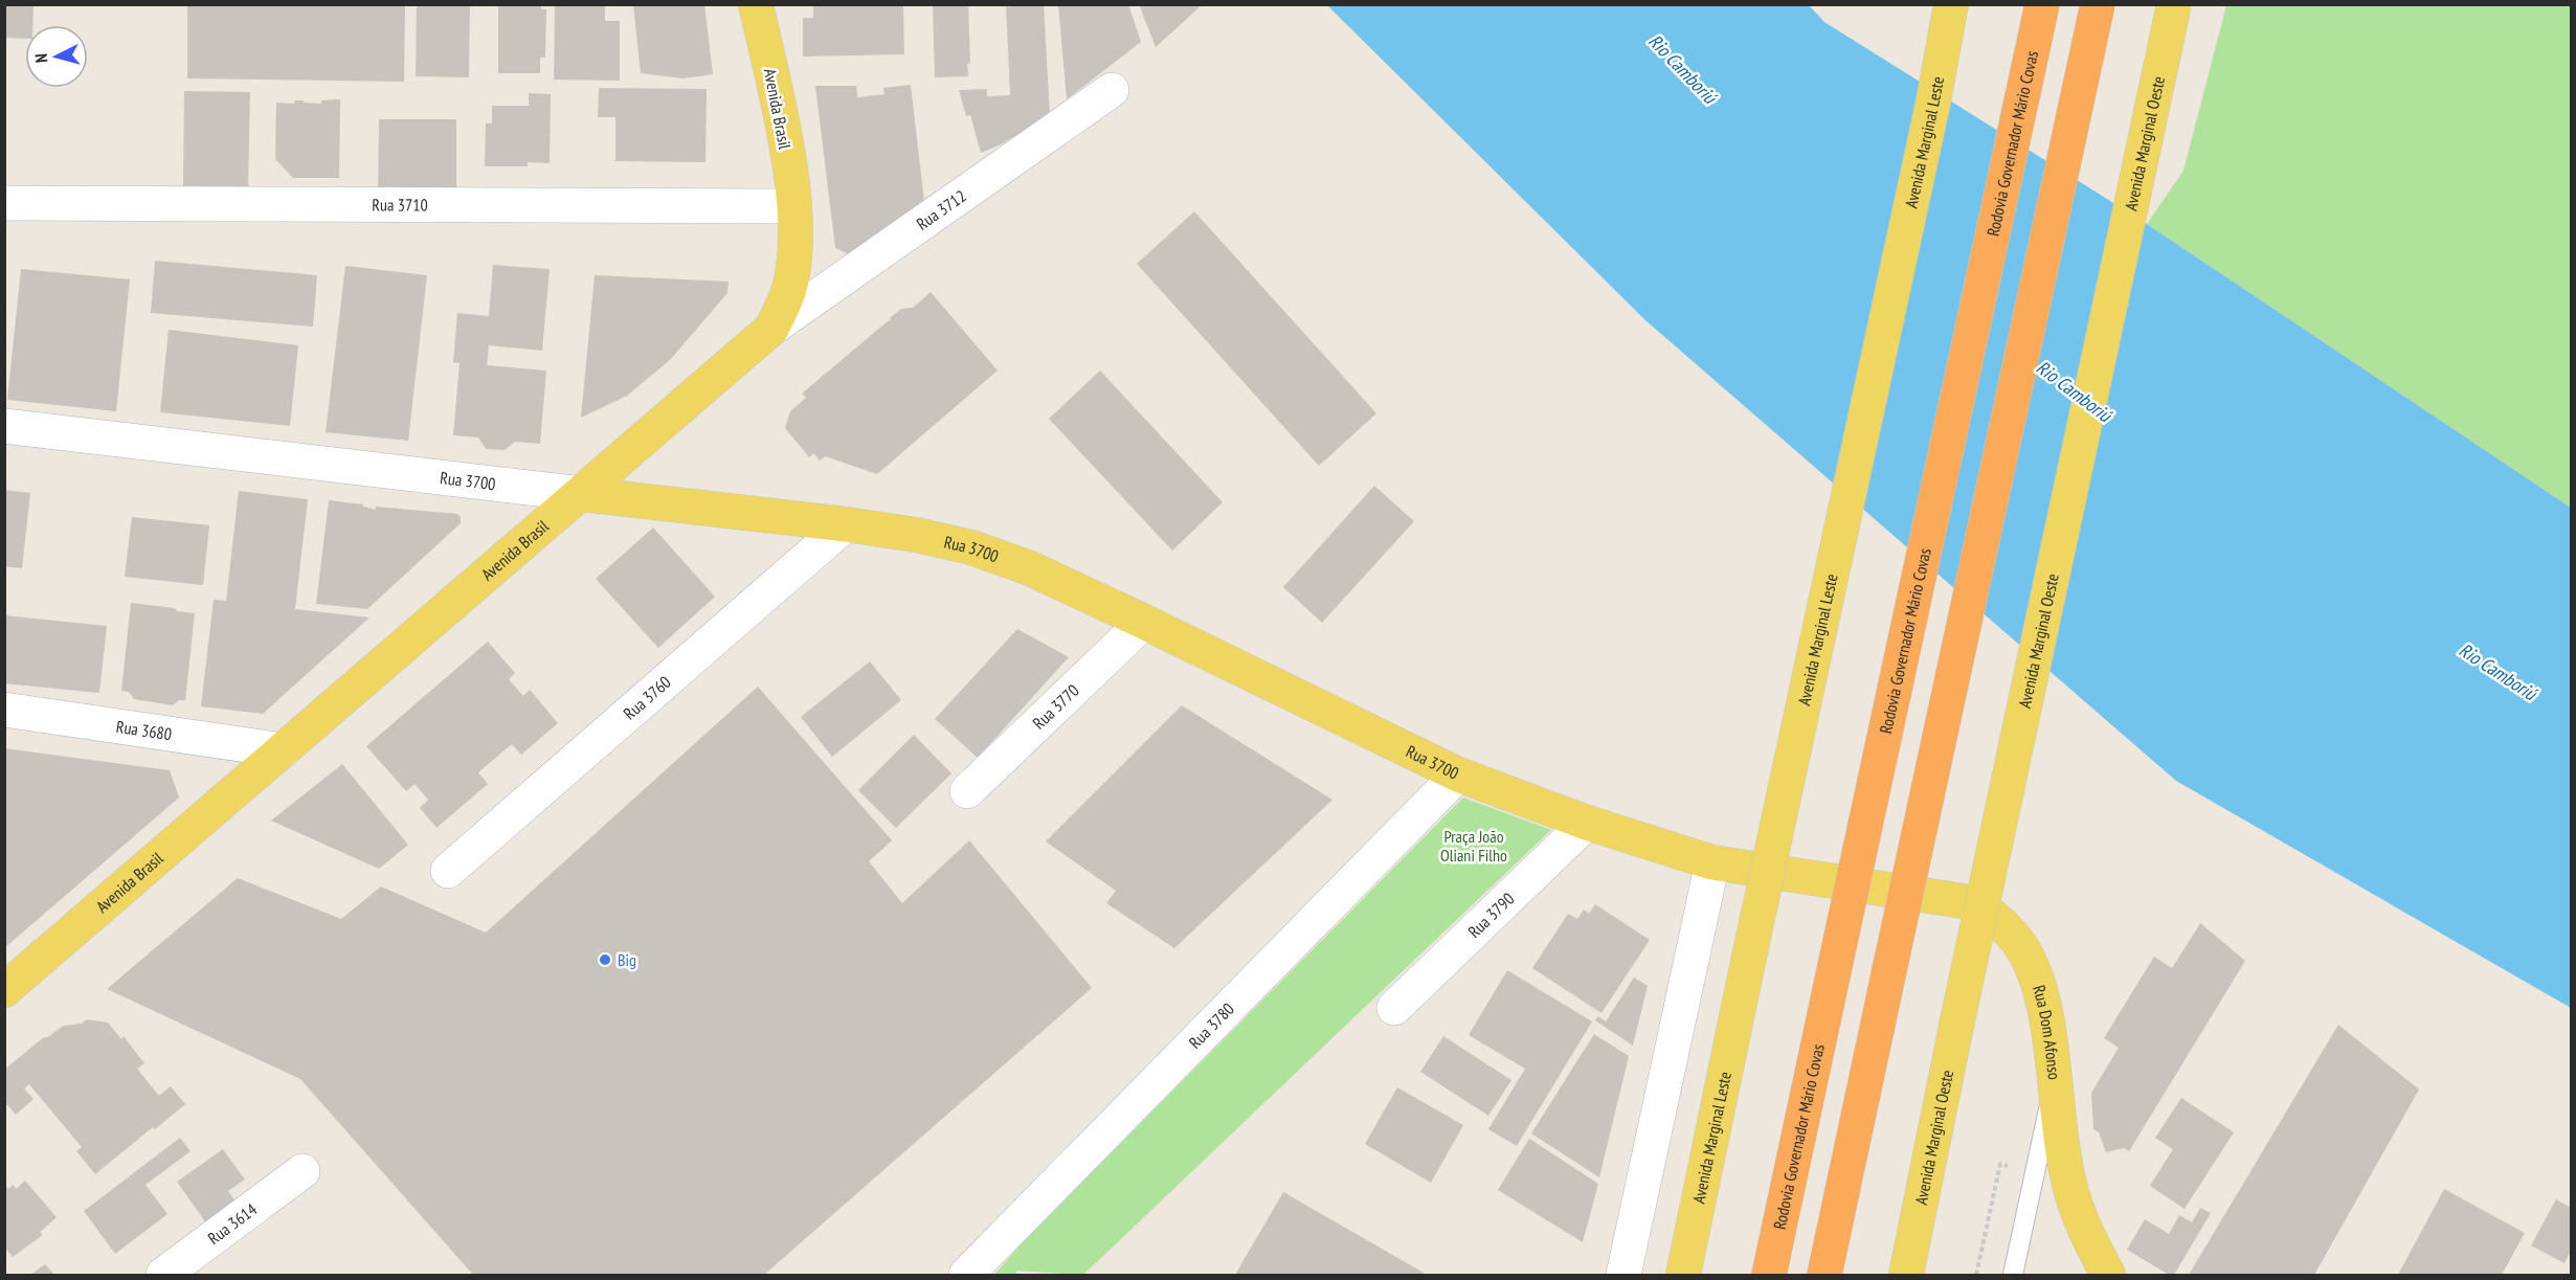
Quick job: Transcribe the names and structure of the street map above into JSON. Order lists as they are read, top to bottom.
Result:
{
  "streets": {
    "highway": ["Rodovia Governador Mário Covas"],
    "main road": [
      "Avenida Brasil",
      "Avenida Marginal Leste",
      "Avenida Marginal Oeste",
      "Rua 3700",
      "Rua Dom Afonso"
    ],
    "street": [
      "Rua 3710",
      "Rua 3712",
      "Rua 3760",
      "Rua 3770",
      "Rua 3680",
      "Rua 3790",
      "Rua 3780",
      "Rua 3614"
    ]
  },
  "crossings": [
    ["Avenida Brasil", "Rua 3710"],
    ["Avenida Brasil", "Rua 3712"],
    ["Avenida Brasil", "Rua 3700"],
    ["Avenida Brasil", "Rua 3680"],
    ["Rua 3700", "Rua 3760"],
    ["Rua 3700", "Rua 3770"],
    ["Rua 3700", "Rua 3790"],
    ["Rua 3700", "Rua 3780"],
    ["Rua 3700", "Rua Dom Afonso"]
  ],
  "water": ["Rio Camboriú"],
  "parks": ["Praça João Oliani Filho"],
  "places": ["Big"],
  "north": "left"
}
